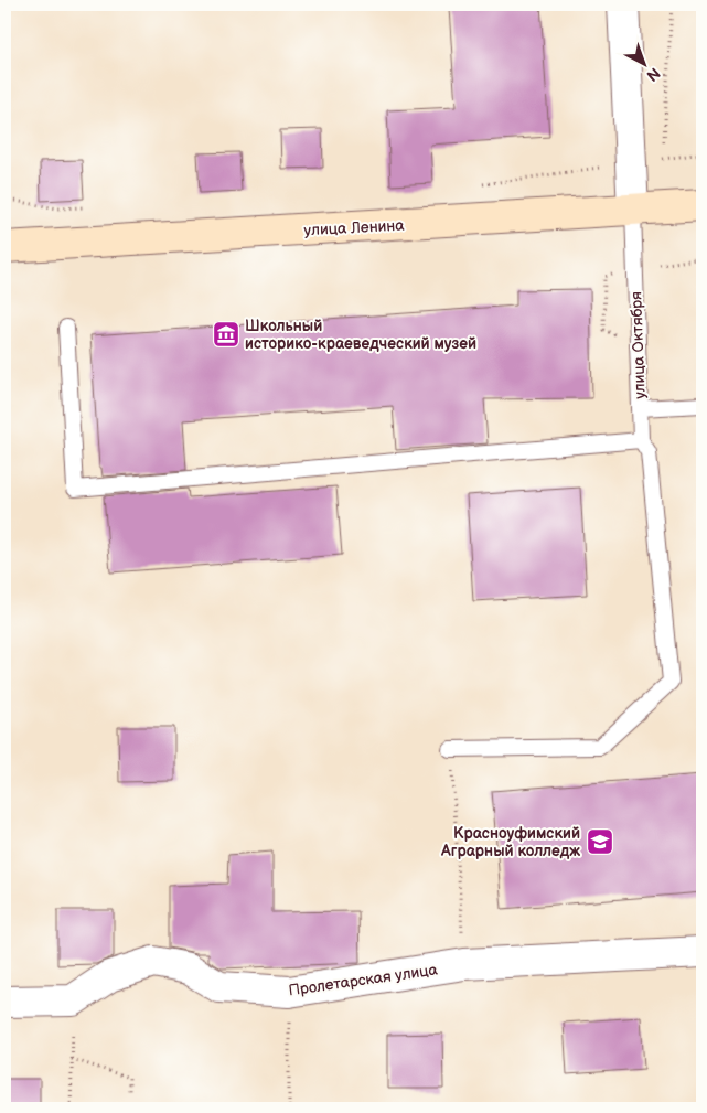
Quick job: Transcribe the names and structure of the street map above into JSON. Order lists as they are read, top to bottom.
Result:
{
  "streets": {
    "main road": ["улица Ленина"],
    "street": ["улица Октября", "Пролетарская улица"]
  },
  "crossings": [
    ["улица Ленина", "улица Октября"]
  ],
  "places": {
    "museum": ["Школьный историко-краеведческий музей"],
    "school or university": ["Красноуфимский Аграрный колледж"]
  },
  "north": "bottom right"
}
